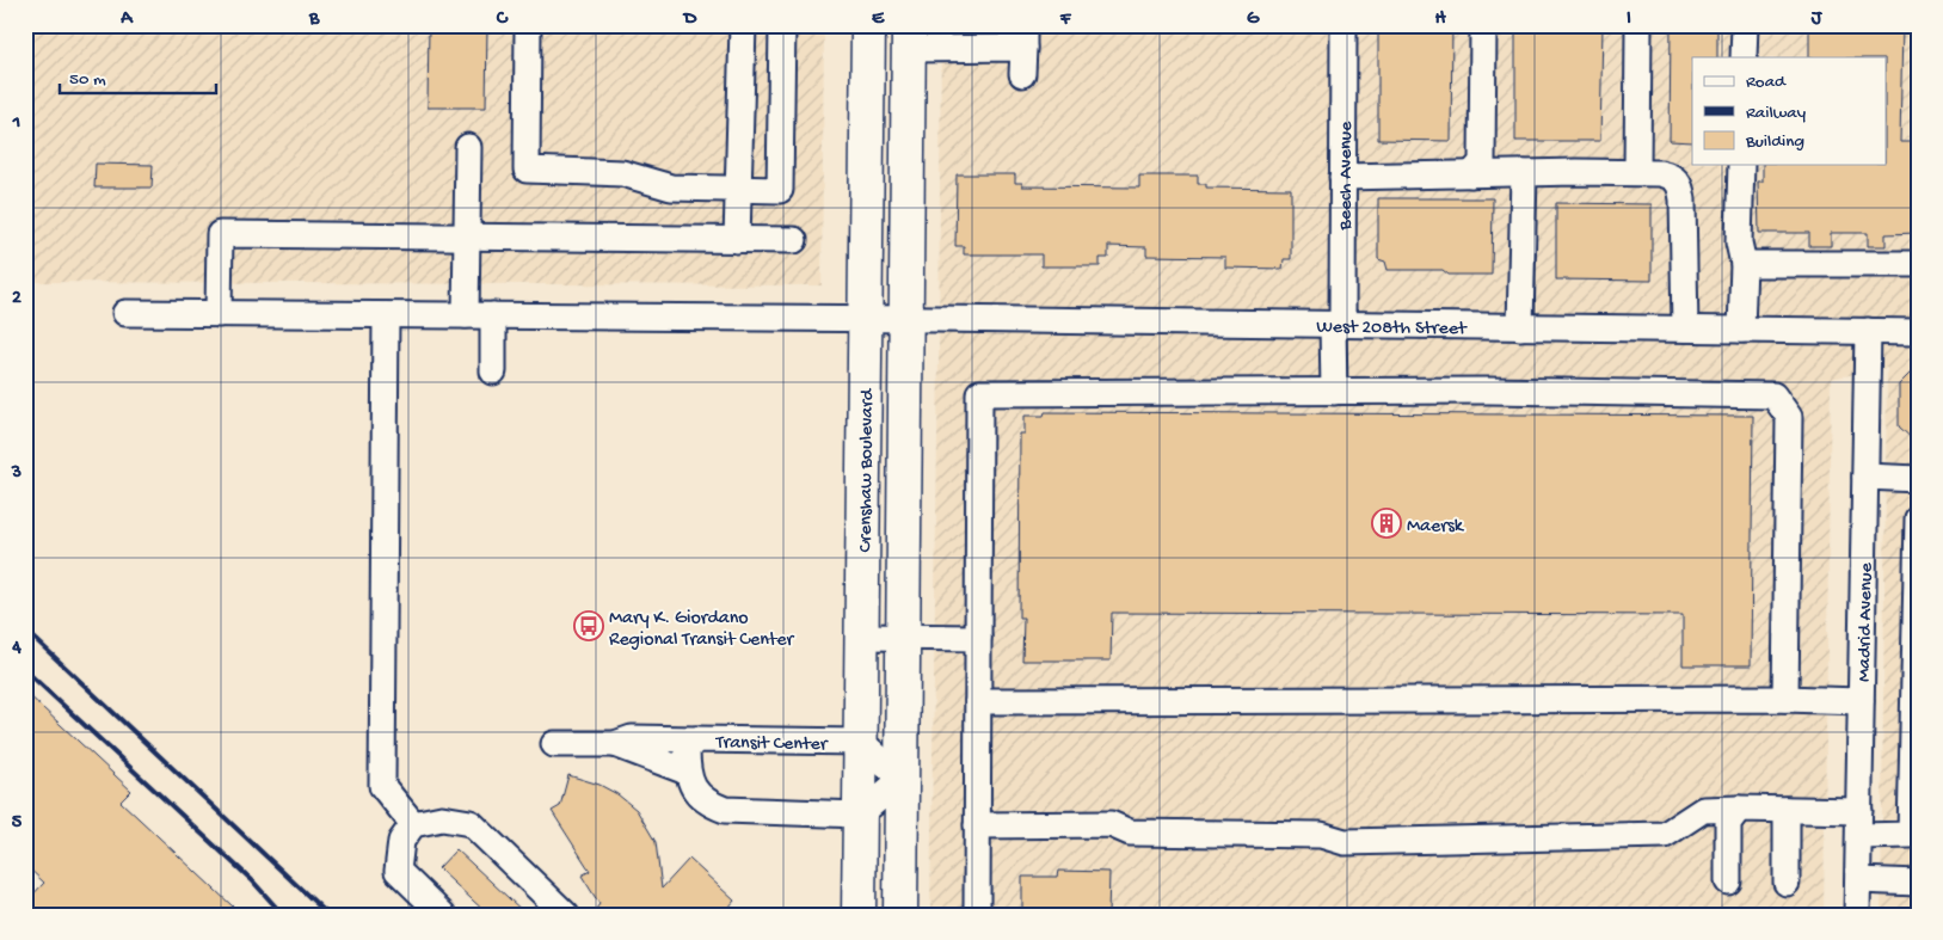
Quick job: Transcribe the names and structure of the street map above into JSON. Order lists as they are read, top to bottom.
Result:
{
  "streets": {
    "main road": ["Crenshaw Boulevard"],
    "street": [
      "Beech Avenue",
      "West 208th Street",
      "Madrid Avenue",
      "Transit Center"
    ]
  },
  "crossings": [
    ["Beech Avenue", "West 208th Street"],
    ["West 208th Street", "Crenshaw Boulevard"],
    ["West 208th Street", "Madrid Avenue"],
    ["Crenshaw Boulevard", "Transit Center"]
  ],
  "places": {
    "building": ["Maersk"],
    "bus stop": ["Mary K. Giordano Regional Transit Center"]
  },
  "legend": ["Road", "Railway", "Building"],
  "scale_bar": "50 m",
  "grid": {
    "columns": [
      "A",
      "B",
      "C",
      "D",
      "E",
      "F",
      "G",
      "H",
      "I",
      "J"
    ],
    "rows": [
      "1",
      "2",
      "3",
      "4",
      "5"
    ]
  }
}
